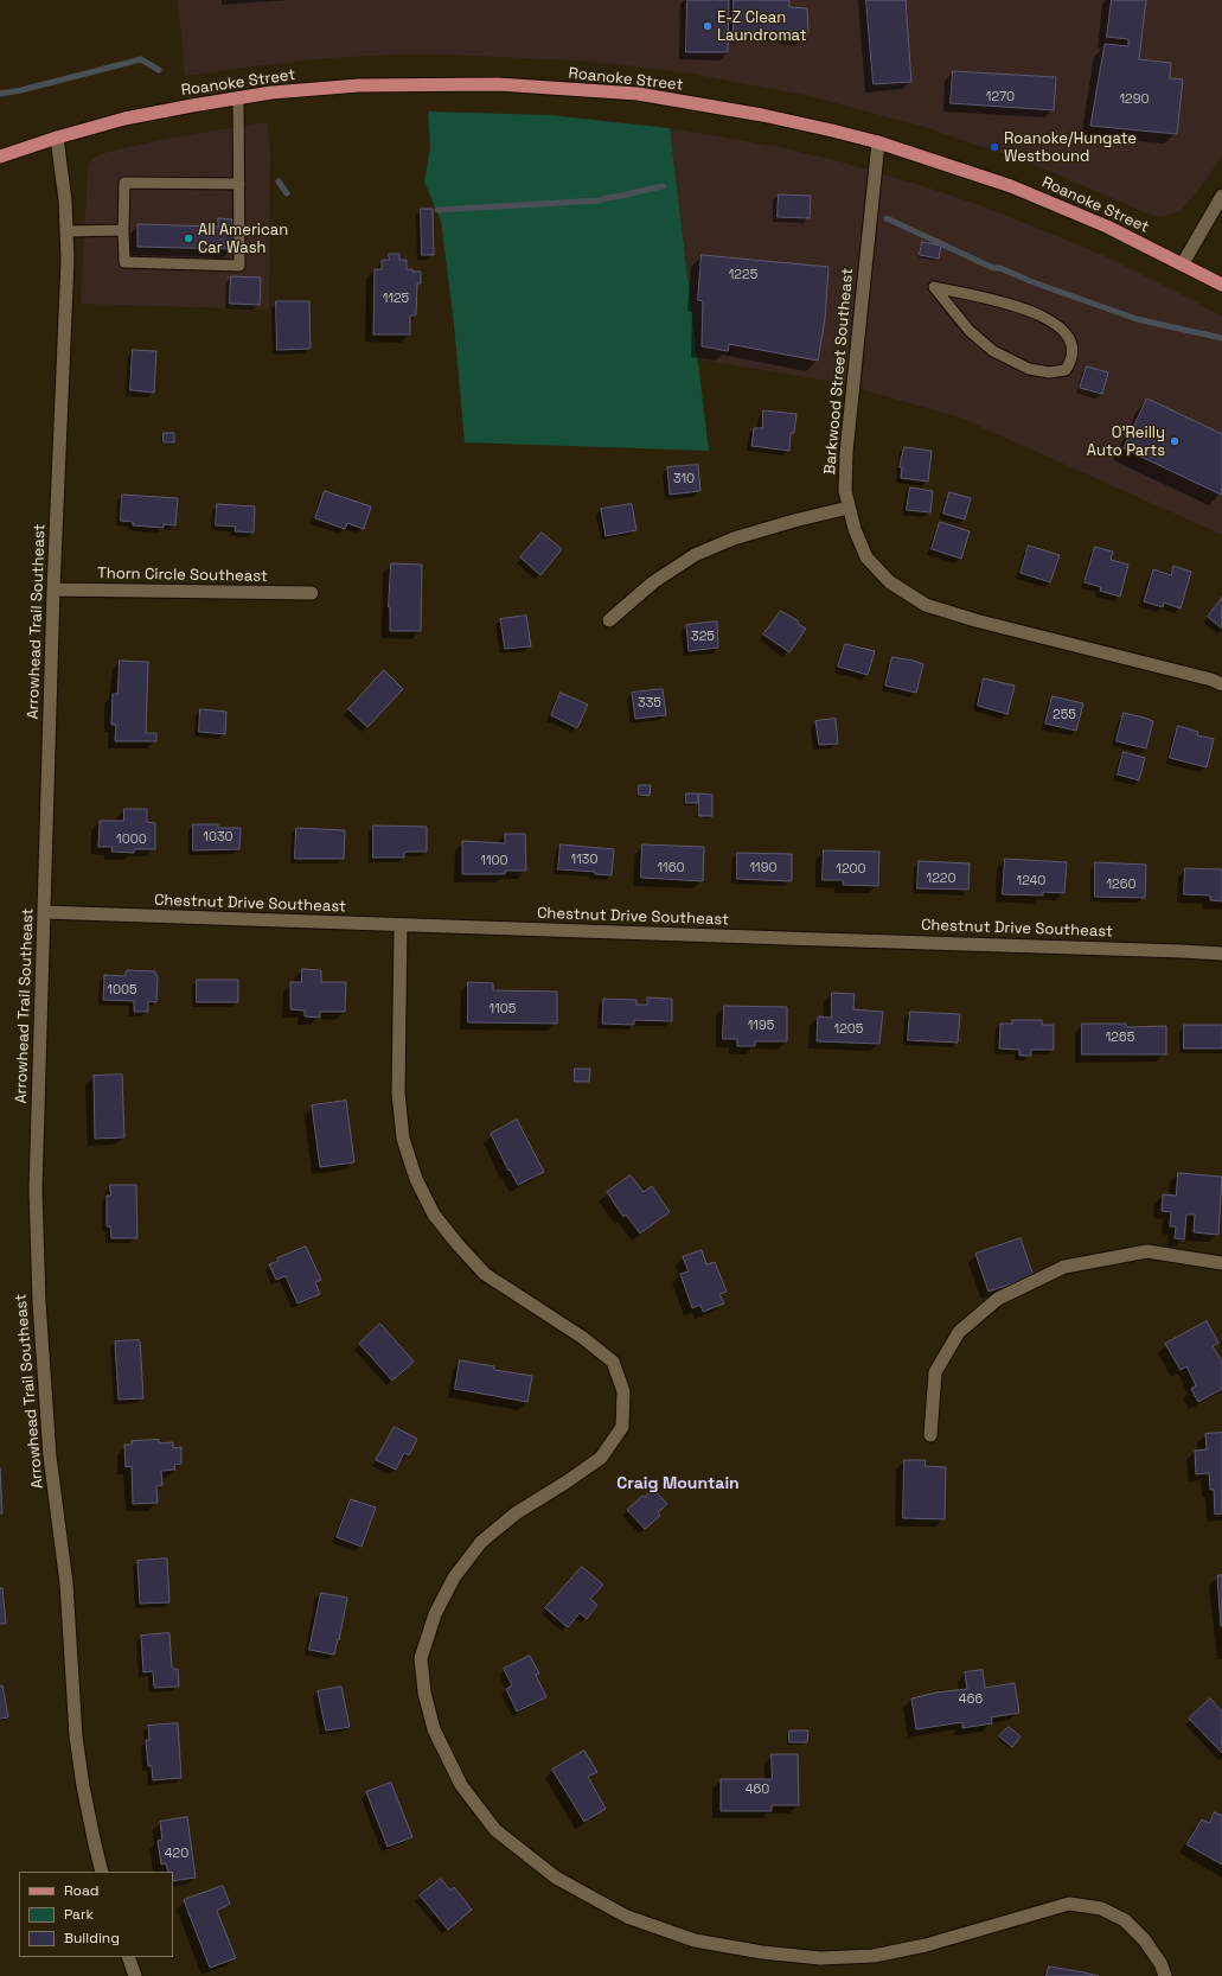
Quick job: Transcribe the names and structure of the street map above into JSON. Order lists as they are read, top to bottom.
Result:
{
  "streets": {
    "main road": ["Roanoke Street"],
    "street": [
      "Barkwood Street Southeast",
      "Thorn Circle Southeast",
      "Arrowhead Trail Southeast",
      "Chestnut Drive Southeast"
    ]
  },
  "crossings": [
    ["Roanoke Street", "Barkwood Street Southeast"],
    ["Roanoke Street", "Arrowhead Trail Southeast"],
    ["Thorn Circle Southeast", "Arrowhead Trail Southeast"],
    ["Arrowhead Trail Southeast", "Chestnut Drive Southeast"]
  ],
  "districts": ["Craig Mountain"],
  "places": [
    "E-Z Clean Laundromat",
    "Roanoke/Hungate Westbound",
    "All American Car Wash",
    "O'Reilly Auto Parts"
  ],
  "house_numbers": [
    "1270",
    "1290",
    "1225",
    "1125",
    "310",
    "325",
    "335",
    "255",
    "1030",
    "1000",
    "1130",
    "1100",
    "1160",
    "1190",
    "1200",
    "1220",
    "1240",
    "1260",
    "1005",
    "1105",
    "1195",
    "1205",
    "1265",
    "466",
    "460",
    "420"
  ],
  "legend": ["Road", "Park", "Building"]
}
